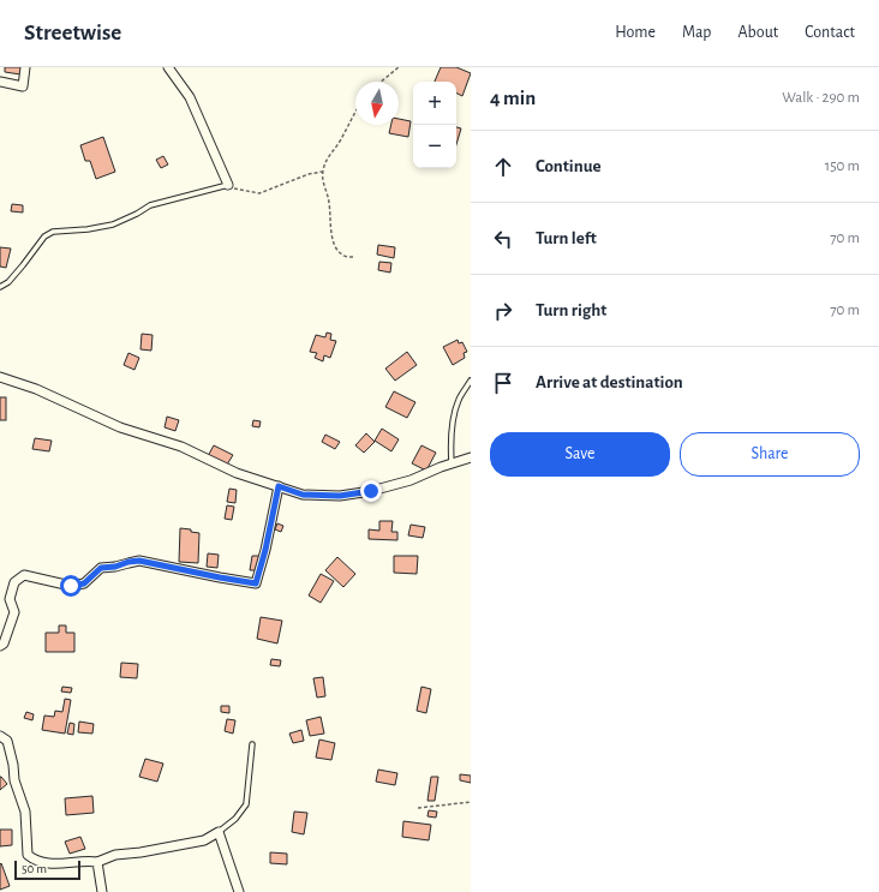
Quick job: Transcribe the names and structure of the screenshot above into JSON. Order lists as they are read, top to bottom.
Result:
{
  "scale_bar": "50 m",
  "north": "bottom",
  "page": {
    "header": "Streetwise",
    "nav": [
      "Home",
      "Map",
      "About",
      "Contact"
    ],
    "heading": ["4 min", "Walk · 290 m"],
    "map_buttons": ["+", "−"],
    "list": [
      ["Continue", "150 m"],
      ["Turn left", "70 m"],
      ["Turn right", "70 m"],
      "Arrive at destination"
    ],
    "buttons": ["Save", "Share"],
    "scale": "50 m"
  }
}
